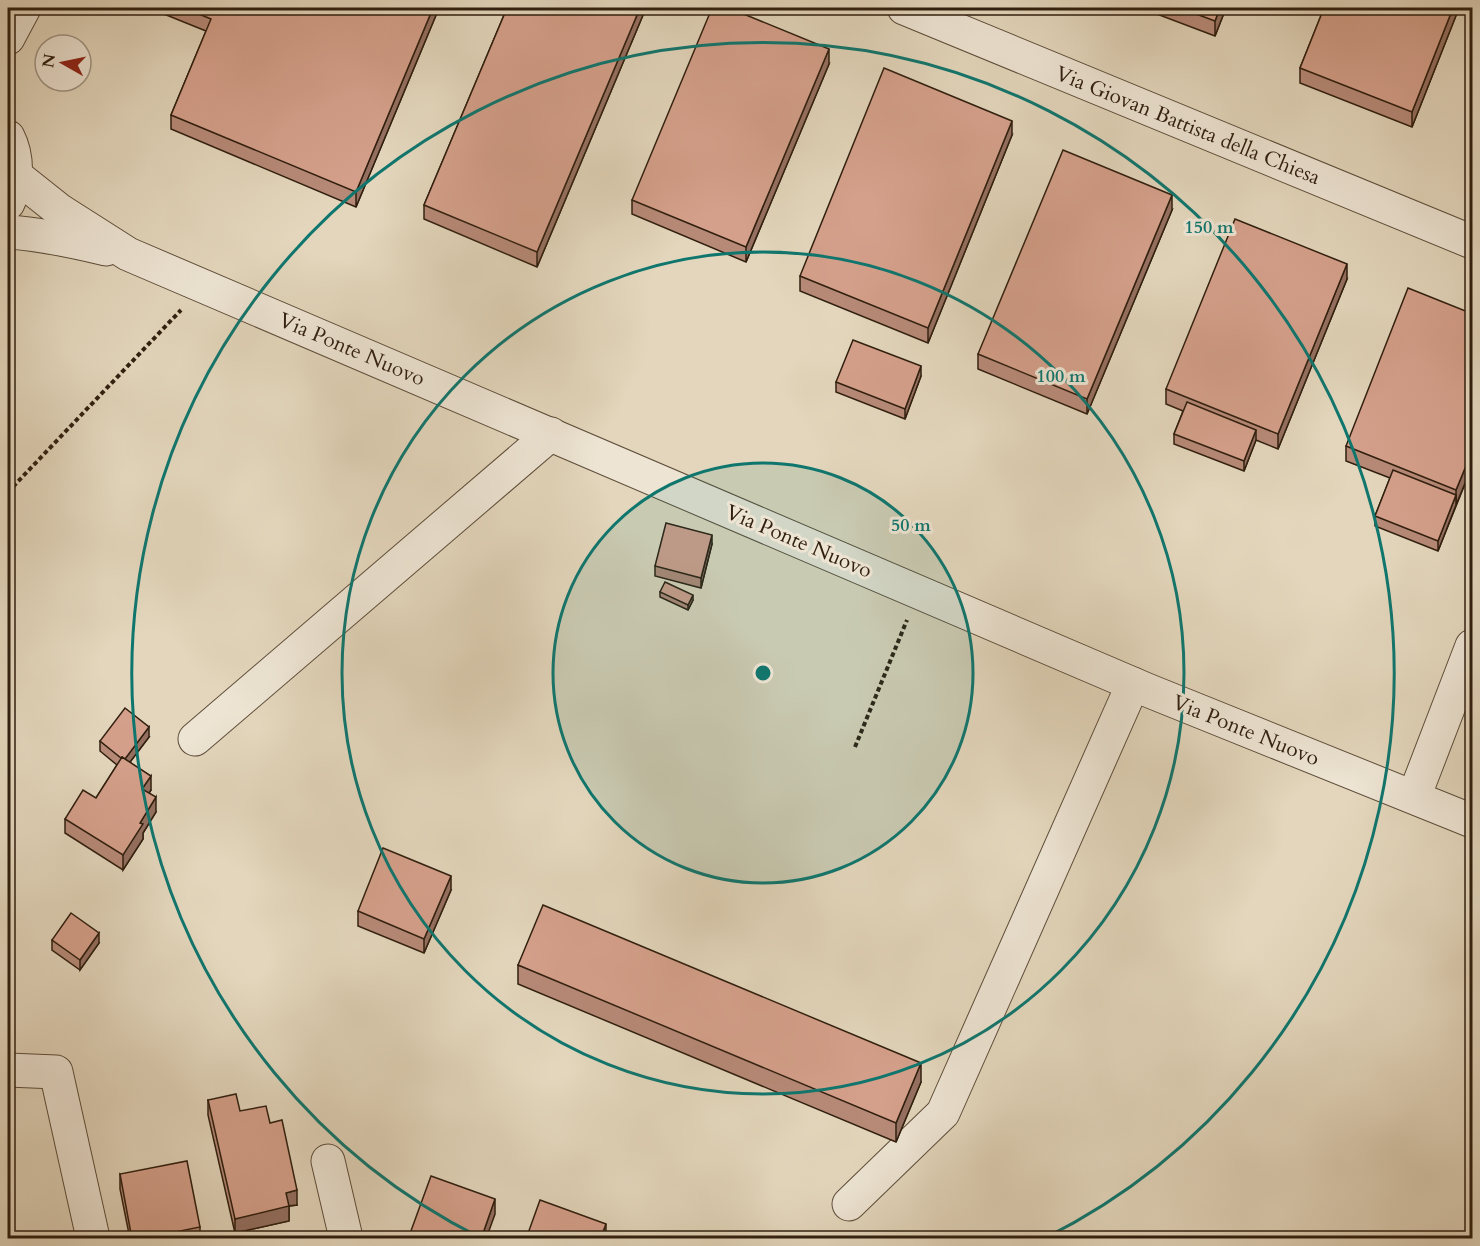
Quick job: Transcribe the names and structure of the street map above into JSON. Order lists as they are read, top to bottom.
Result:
{
  "streets": {
    "street": ["Via Giovan Battista della Chiesa", "Via Ponte Nuovo"]
  },
  "north": "left",
  "rings": ["150 m", "100 m", "50 m"]
}
